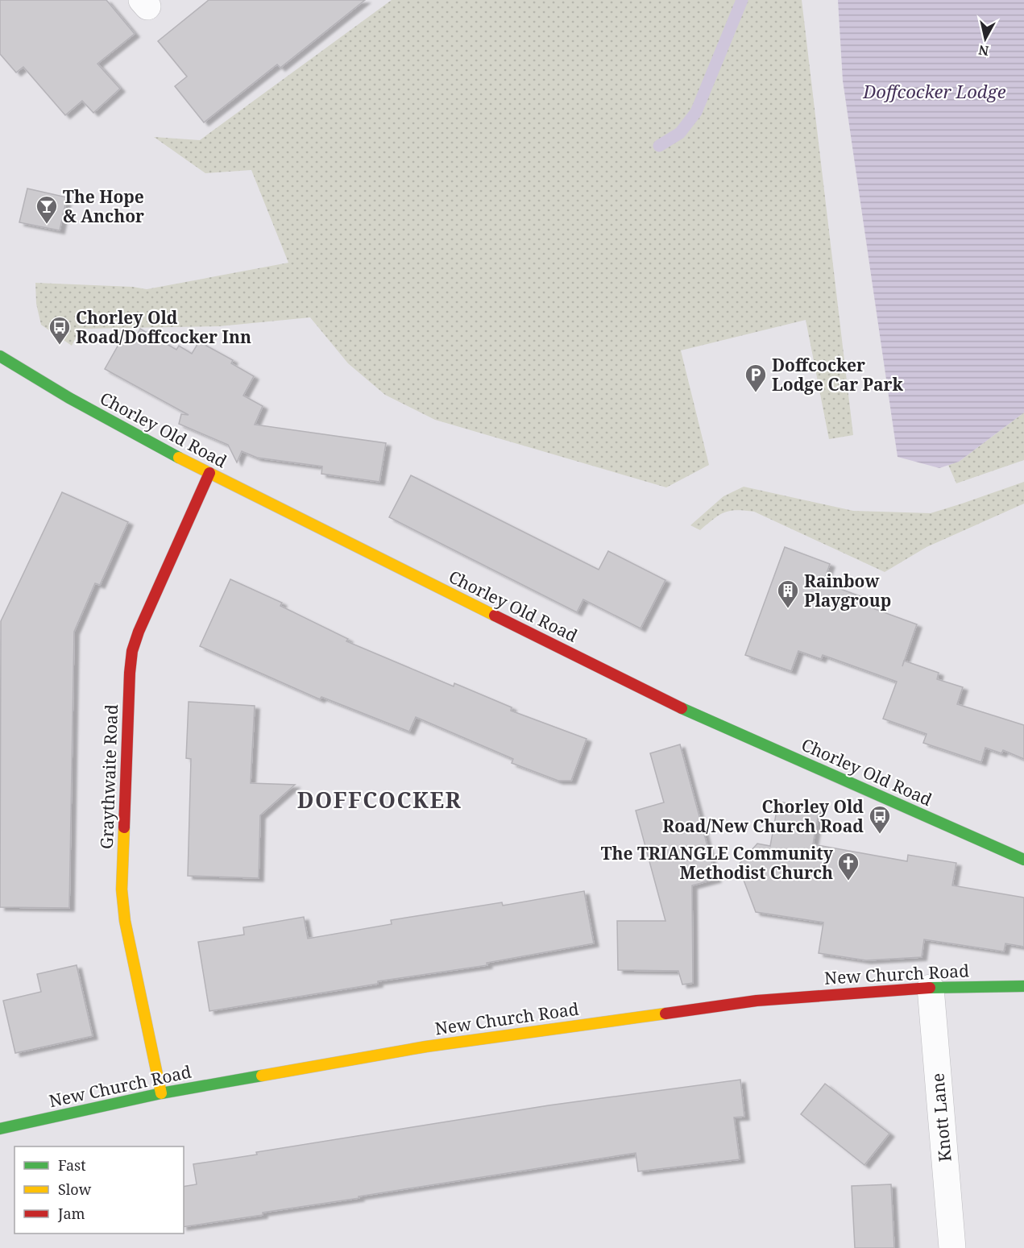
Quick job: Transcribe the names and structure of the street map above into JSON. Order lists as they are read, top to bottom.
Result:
{
  "streets": {
    "street": [
      "Chorley Old Road",
      "Graythwaite Road",
      "New Church Road",
      "Knott Lane"
    ]
  },
  "crossings": [
    ["Chorley Old Road", "Graythwaite Road"],
    ["Graythwaite Road", "New Church Road"],
    ["New Church Road", "Knott Lane"]
  ],
  "districts": ["DOFFCOCKER"],
  "water": ["Doffcocker Lodge"],
  "places": {
    "bar": ["The Hope & Anchor"],
    "bus stop": ["Chorley Old Road/Doffcocker Inn", "Chorley Old Road/New Church Road"],
    "parking": ["Doffcocker Lodge Car Park"],
    "building": ["Rainbow Playgroup"],
    "church": ["The TRIANGLE Community Methodist Church"]
  },
  "legend": ["Fast", "Slow", "Jam"],
  "north": "bottom"
}
